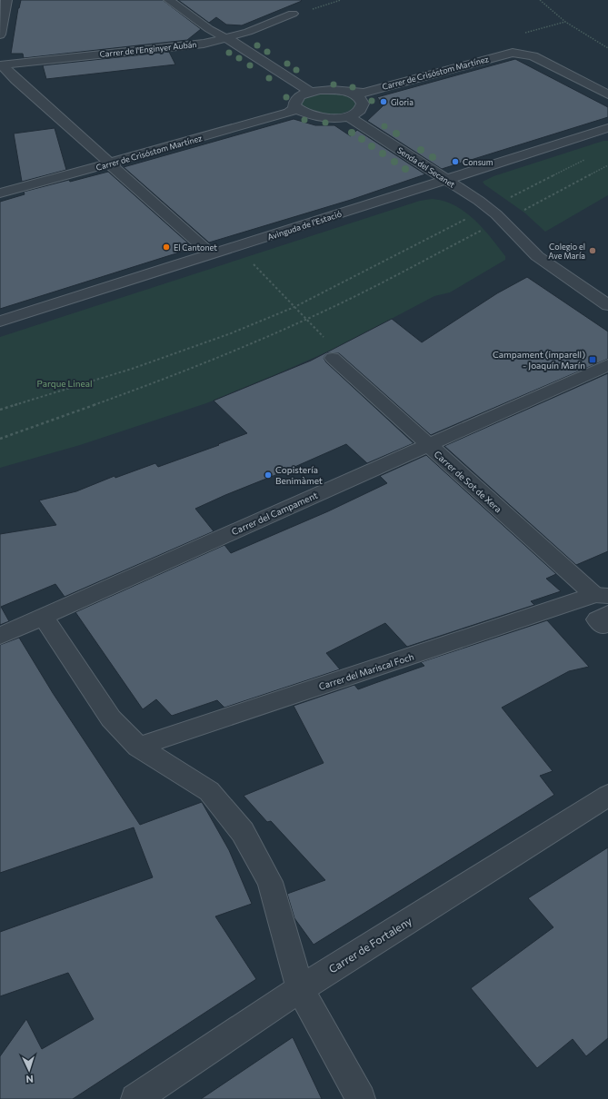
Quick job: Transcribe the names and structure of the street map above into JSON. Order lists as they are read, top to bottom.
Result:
{
  "streets": {
    "street": [
      "Carrer de l'Enginyer Aubán",
      "Carrer de Crisóstom Martínez",
      "Senda del Secanet",
      "Avinguda de l'Estació",
      "Carrer de Sot de Xera",
      "Carrer del Campament",
      "Carrer del Mariscal Foch",
      "Carrer de Fortaleny"
    ]
  },
  "crossings": [
    ["Senda del Secanet", "Avinguda de l'Estació"],
    ["Carrer de Sot de Xera", "Carrer del Campament"],
    ["Carrer de Sot de Xera", "Carrer del Mariscal Foch"]
  ],
  "parks": ["Parque Lineal"],
  "places": {
    "other": [
      "Gloria",
      "Consum",
      "El Cantonet",
      "Colegio el Ave María",
      "Copistería Benimàmet"
    ],
    "transit": ["Campament (imparell) - Joaquín Marín"]
  },
  "north": "bottom"
}
